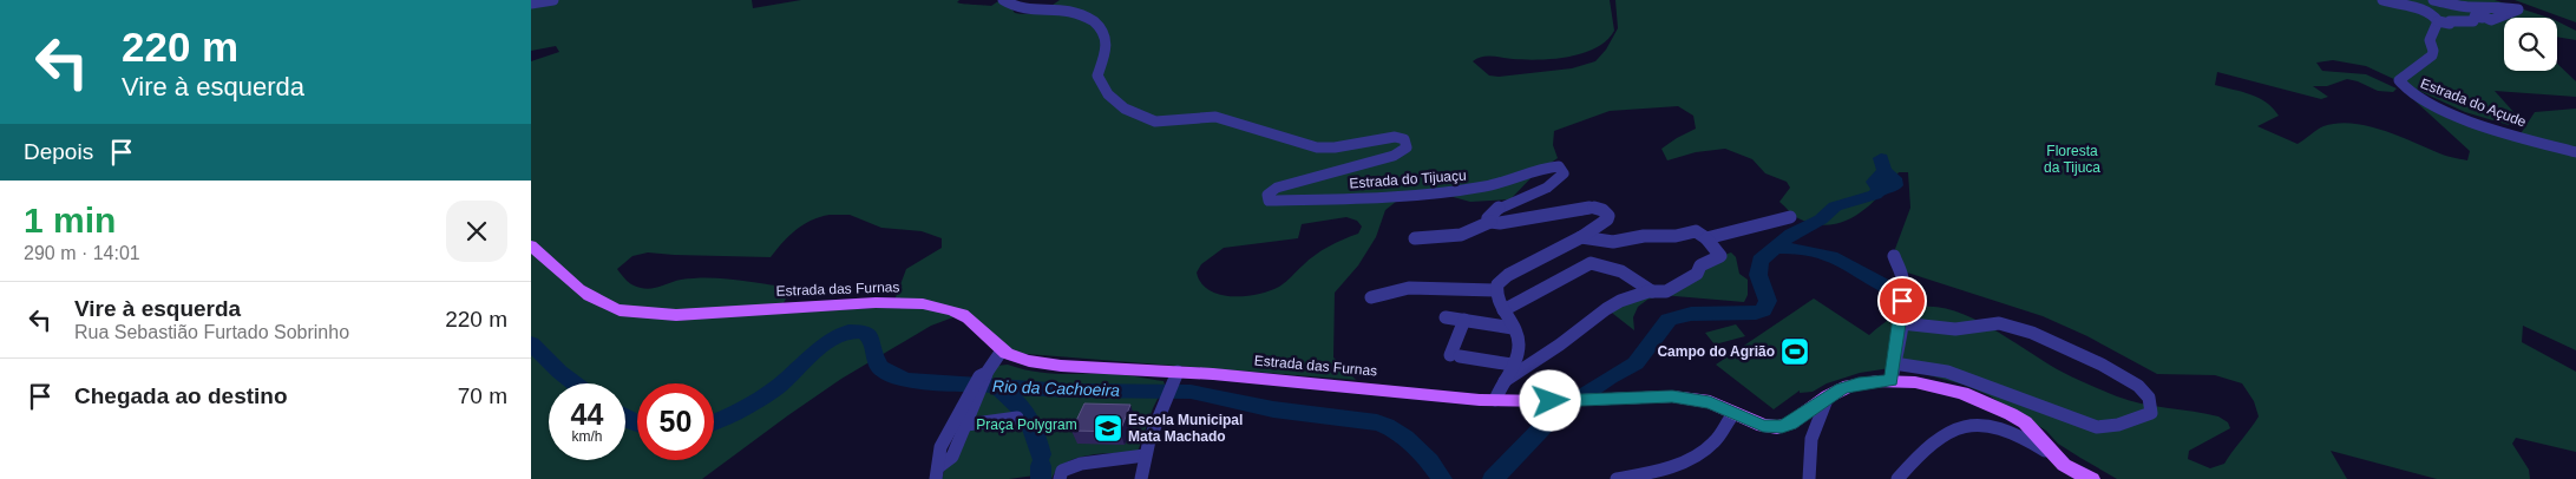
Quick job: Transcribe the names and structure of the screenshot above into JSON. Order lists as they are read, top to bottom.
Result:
{
  "streets": {
    "main road": ["Estrada das Furnas"],
    "street": ["Estrada do Açude", "Estrada do Tijuaçu"]
  },
  "water": ["Rio da Cachoeira"],
  "parks": ["Floresta da Tijuca", "Praça Polygram"],
  "places": {
    "sports": ["Campo do Agrião"],
    "school or university": ["Escola Municipal Mata Machado"]
  },
  "page": {
    "turn": ["220 m", "Vire à esquerda"],
    "then": "Depois",
    "heading": ["1 min", "290 m · 14:01"],
    "list": [
      {
        "name": "Vire à esquerda",
        "note": "Rua Sebastião Furtado Sobrinho",
        "value": "220 m"
      },
      {
        "name": "Chegada ao destino",
        "value": "70 m"
      }
    ],
    "speed": "44 km/h",
    "limit": "50"
  }
}
